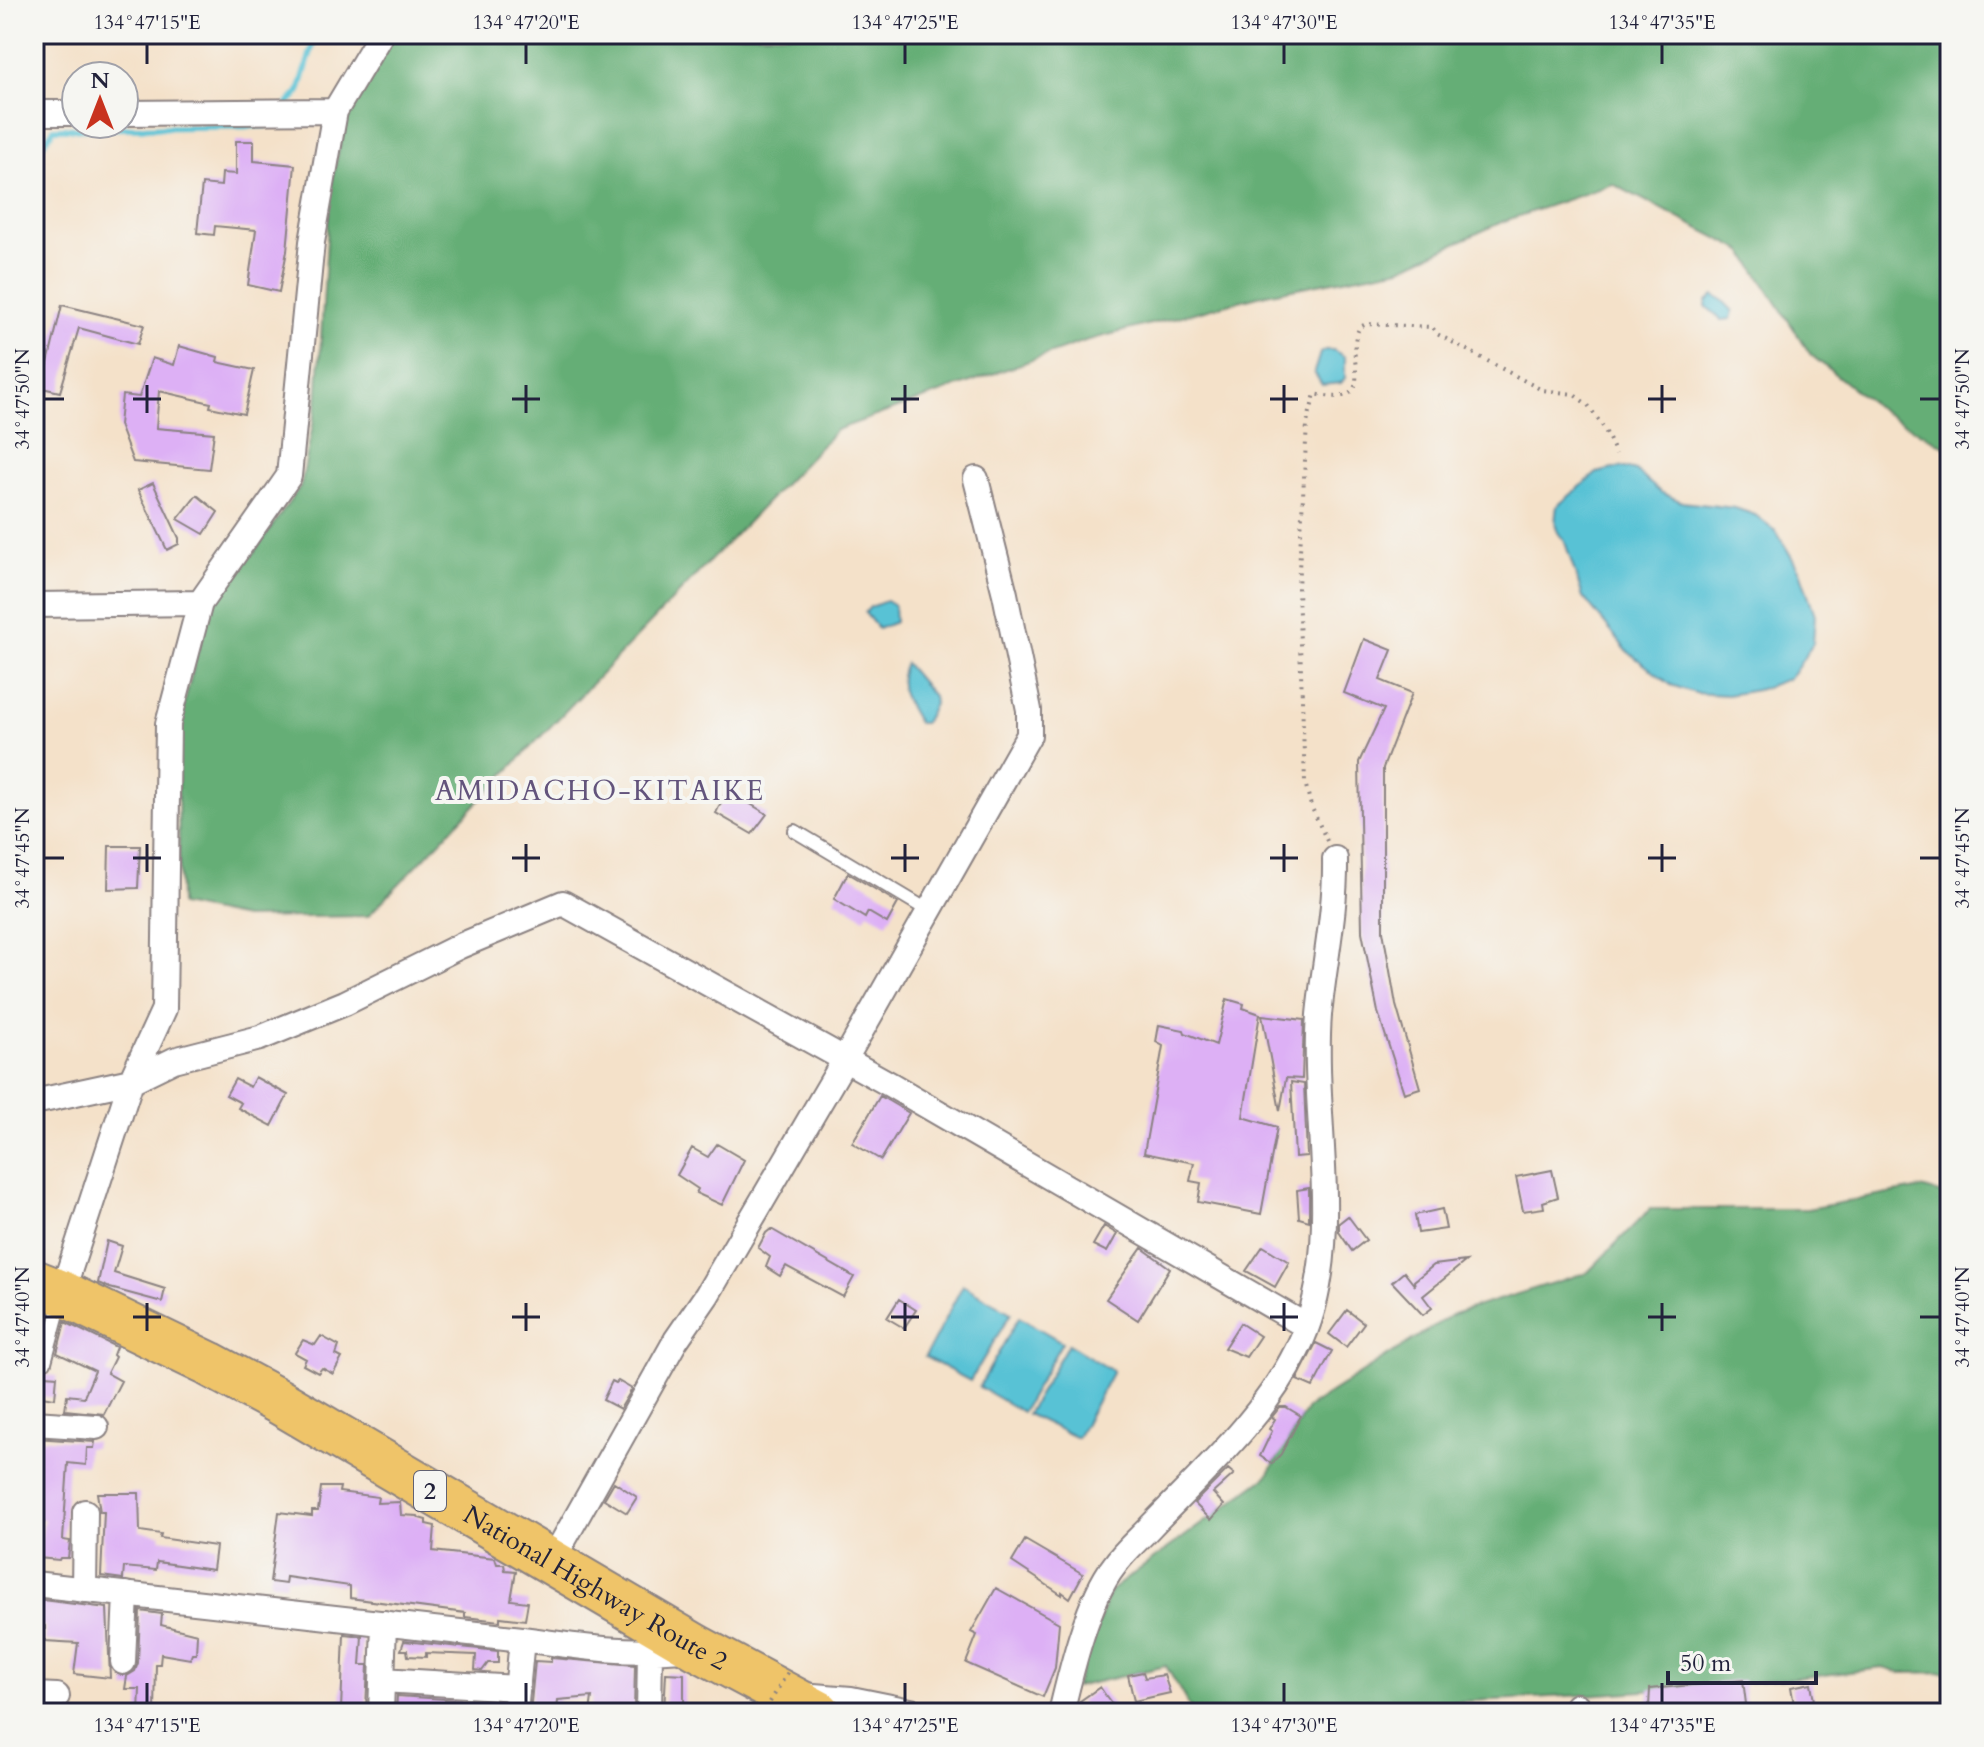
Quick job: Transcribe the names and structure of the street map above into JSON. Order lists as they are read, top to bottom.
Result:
{
  "streets": {
    "highway": ["2", "National Highway Route 2"]
  },
  "districts": ["AMIDACHO-KITAIKE"],
  "scale_bar": "50 m",
  "north": "top",
  "coordinates": [
    "134°47'15\"E",
    "134°47'20\"E",
    "134°47'25\"E",
    "134°47'30\"E",
    "134°47'35\"E",
    "34°47'50\"N",
    "34°47'45\"N",
    "34°47'40\"N"
  ]
}
